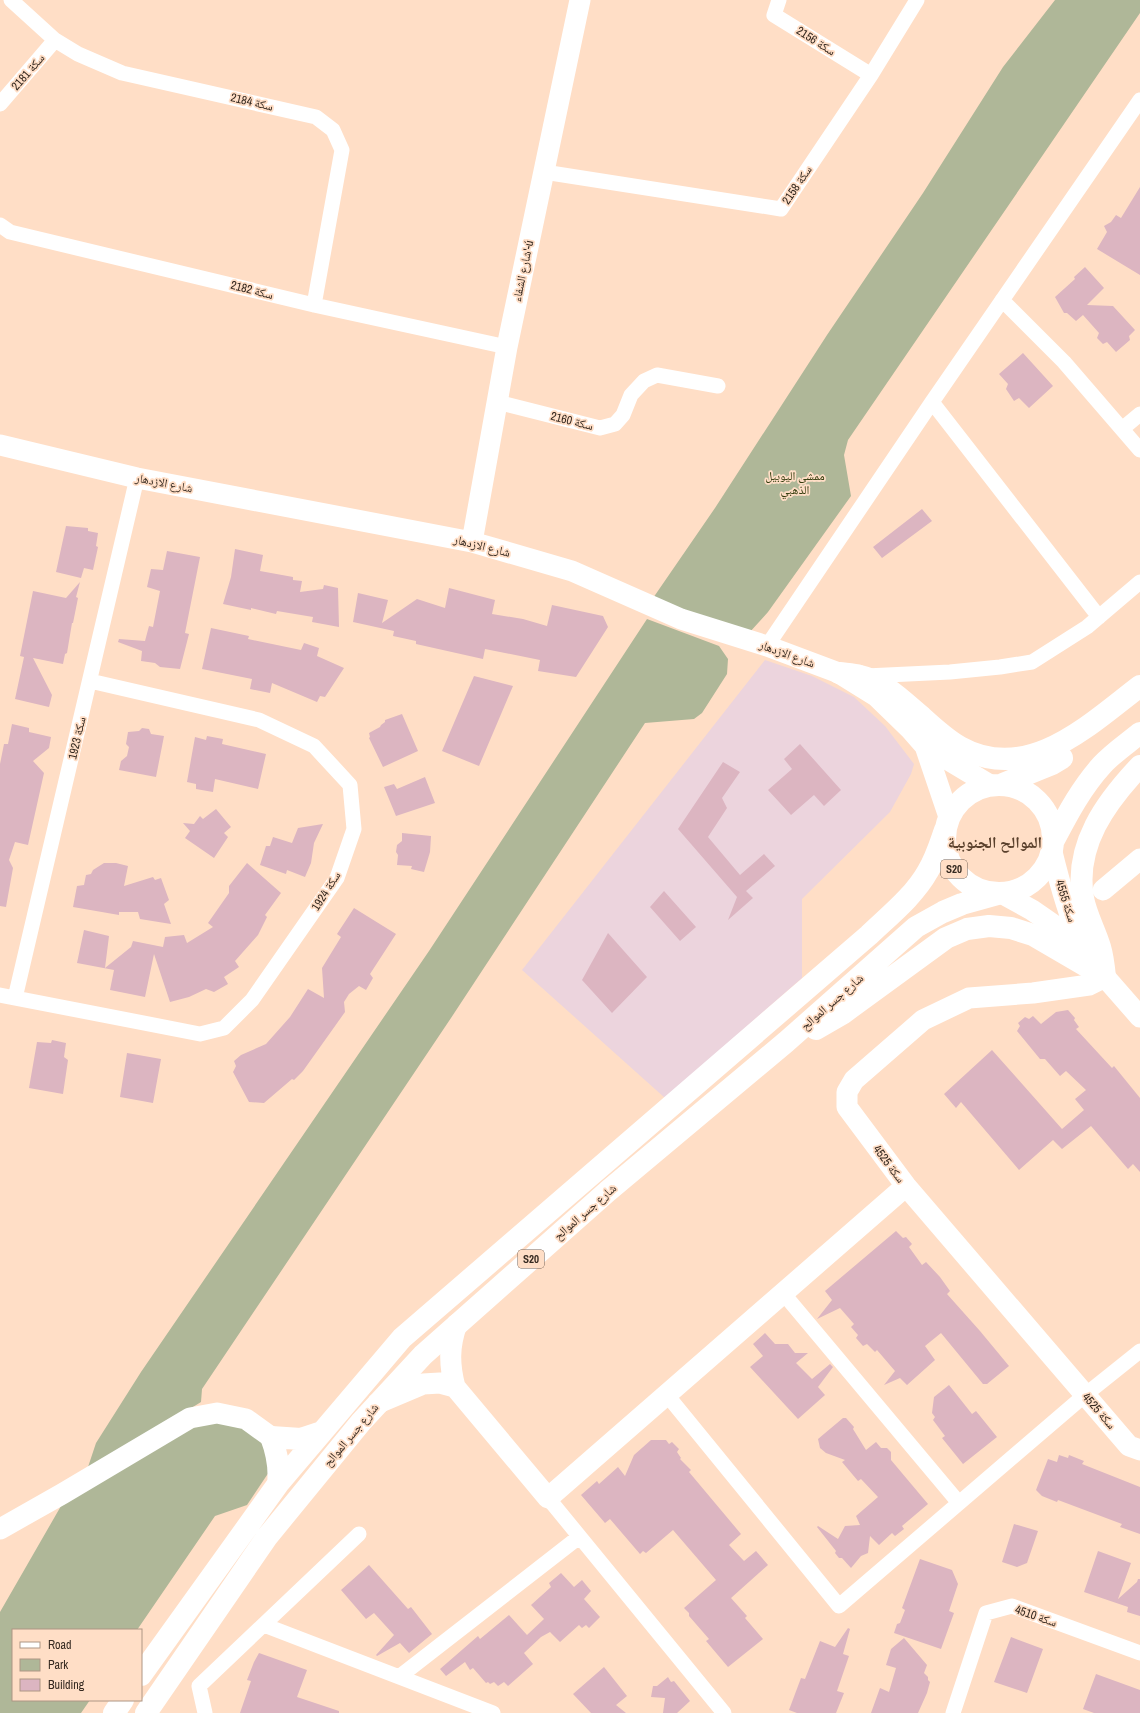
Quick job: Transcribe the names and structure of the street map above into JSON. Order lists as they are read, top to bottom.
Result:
{
  "streets": {
    "main road": ["S20", "شارع جسر الموالح"],
    "street": [
      "سكة 2156",
      "سكة 2181",
      "سكة 2184",
      "سكة 2158",
      "شارع الشفاء'-ú",
      "سكة 2182",
      "سكة 2160",
      "شارع الازدهار",
      "سكة 1923",
      "سكة 1924",
      "سكة 4555",
      "سكة 4525",
      "سكة 4510"
    ]
  },
  "crossings": [
    ["سكة 2156", "سكة 2158"],
    ["سكة 2181", "سكة 2184"],
    ["سكة 2184", "سكة 2182"],
    ["سكة 2158", "شارع الشفاء'-ú"],
    ["شارع الشفاء'-ú", "سكة 2182"],
    ["شارع الشفاء'-ú", "سكة 2160"],
    ["شارع الشفاء'-ú", "شارع الازدهار"],
    ["شارع الازدهار", "سكة 1923"],
    ["شارع الازدهار", "S20"],
    ["شارع الازدهار", "سكة 4555"],
    ["شارع الازدهار", "شارع جسر الموالح"],
    ["سكة 1923", "سكة 1924"],
    ["S20", "سكة 4555"],
    ["S20", "شارع جسر الموالح"],
    ["سكة 4555", "شارع جسر الموالح"],
    ["سكة 4555", "سكة 4525"]
  ],
  "districts": ["الموالح الجنوبية"],
  "parks": ["ممشى اليوبيل الذهبي"],
  "legend": ["Road", "Park", "Building"]
}
